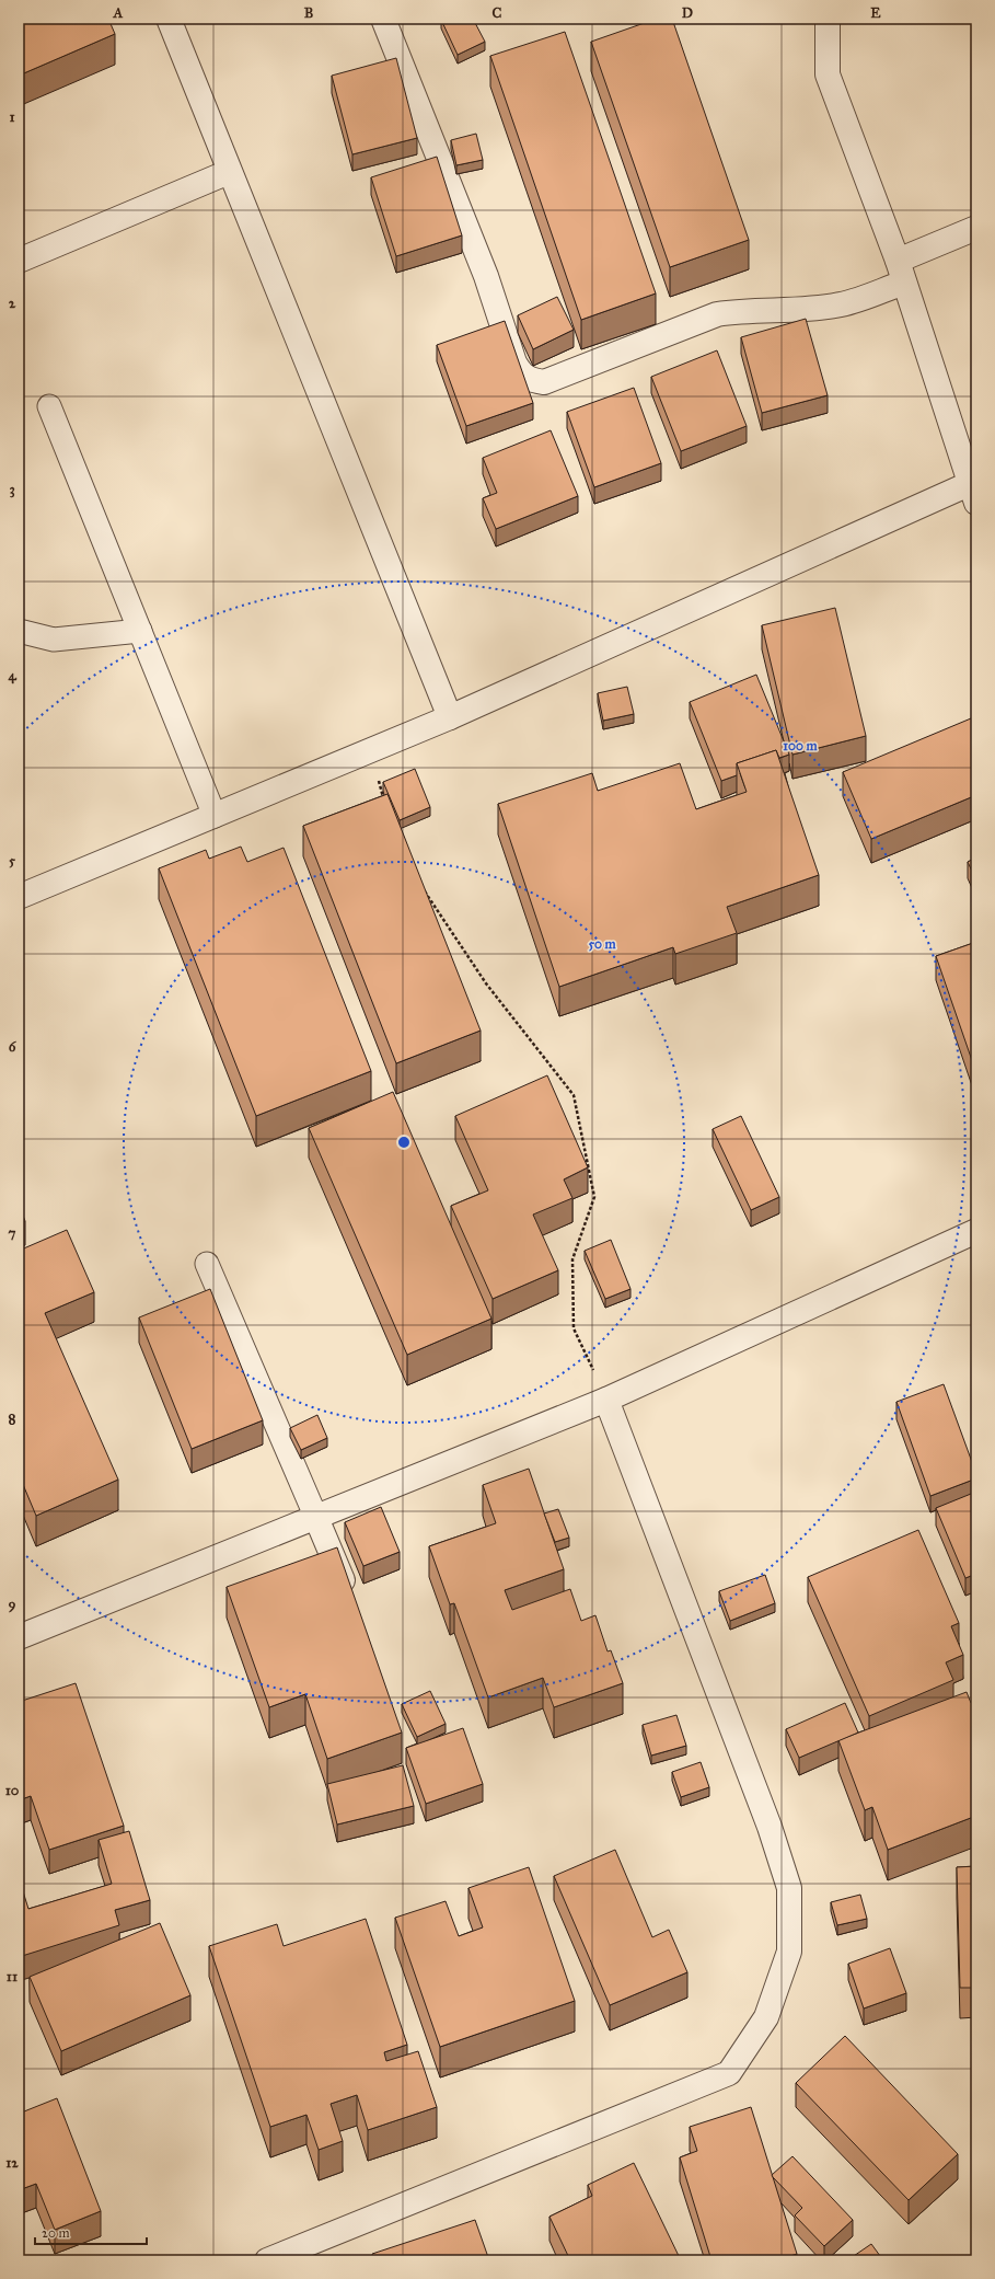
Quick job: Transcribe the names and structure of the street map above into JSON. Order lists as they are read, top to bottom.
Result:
{
  "scale_bar": "20 m",
  "grid": {
    "columns": [
      "A",
      "B",
      "C",
      "D",
      "E"
    ],
    "rows": [
      "1",
      "2",
      "3",
      "4",
      "5",
      "6",
      "7",
      "8",
      "9",
      "10",
      "11",
      "12"
    ]
  },
  "rings": ["100 m", "50 m"]
}
